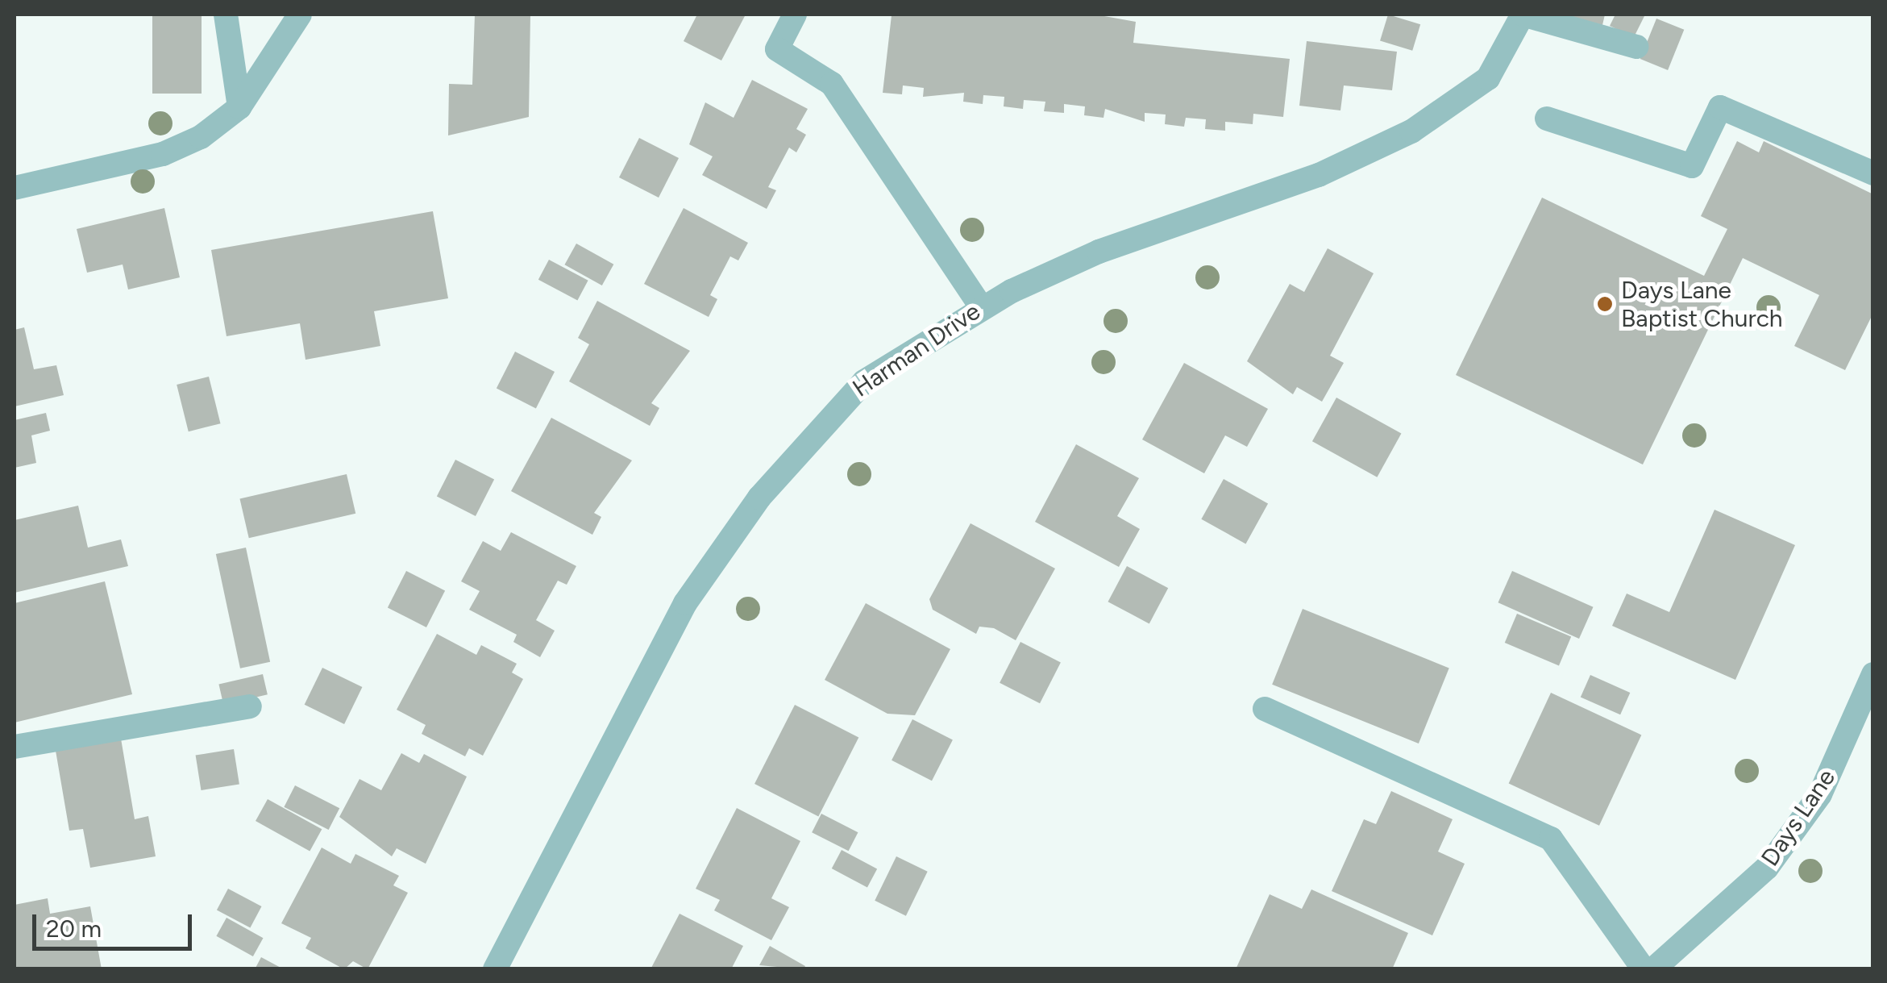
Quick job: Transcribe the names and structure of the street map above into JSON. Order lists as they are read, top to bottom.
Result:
{
  "streets": {
    "street": ["Harman Drive", "Days Lane"]
  },
  "places": ["Days Lane Baptist Church"],
  "scale_bar": "20 m"
}
